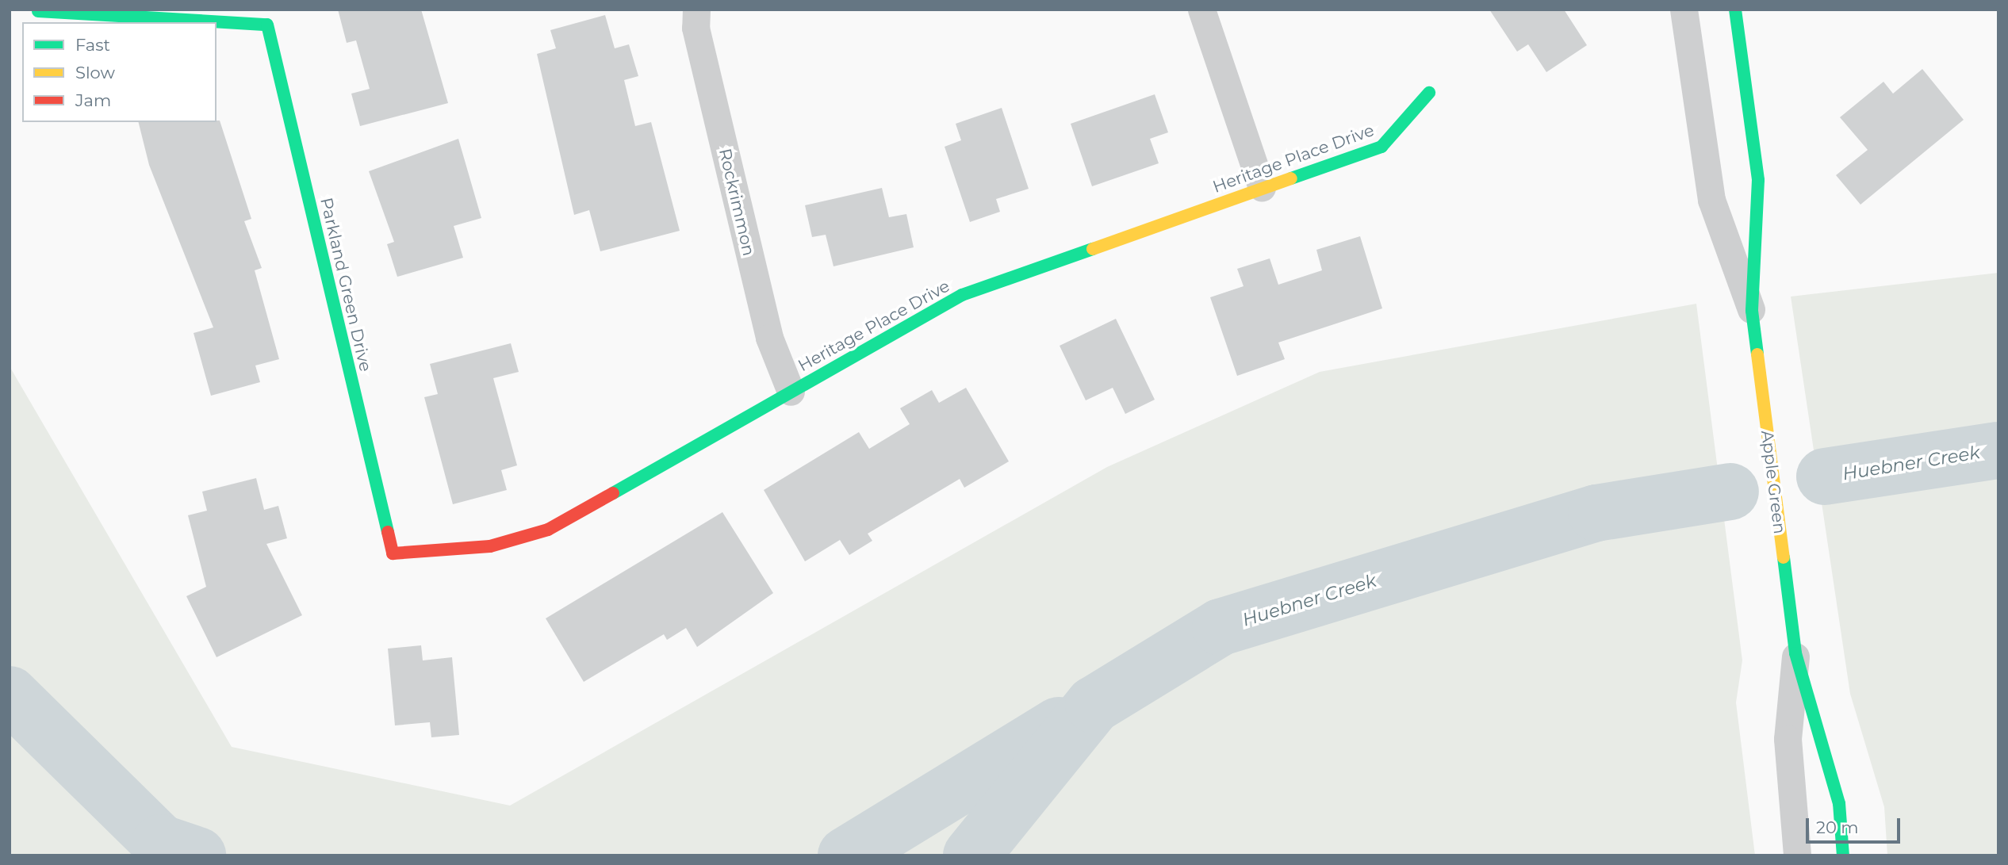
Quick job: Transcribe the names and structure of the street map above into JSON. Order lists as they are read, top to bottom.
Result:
{
  "streets": {
    "street": [
      "Heritage Place Drive",
      "Rockrimmon",
      "Parkland Green Drive",
      "Apple Green"
    ]
  },
  "crossings": [
    ["Heritage Place Drive", "Rockrimmon"],
    ["Heritage Place Drive", "Parkland Green Drive"]
  ],
  "water": ["Huebner Creek"],
  "legend": ["Fast", "Slow", "Jam"],
  "scale_bar": "20 m"
}
